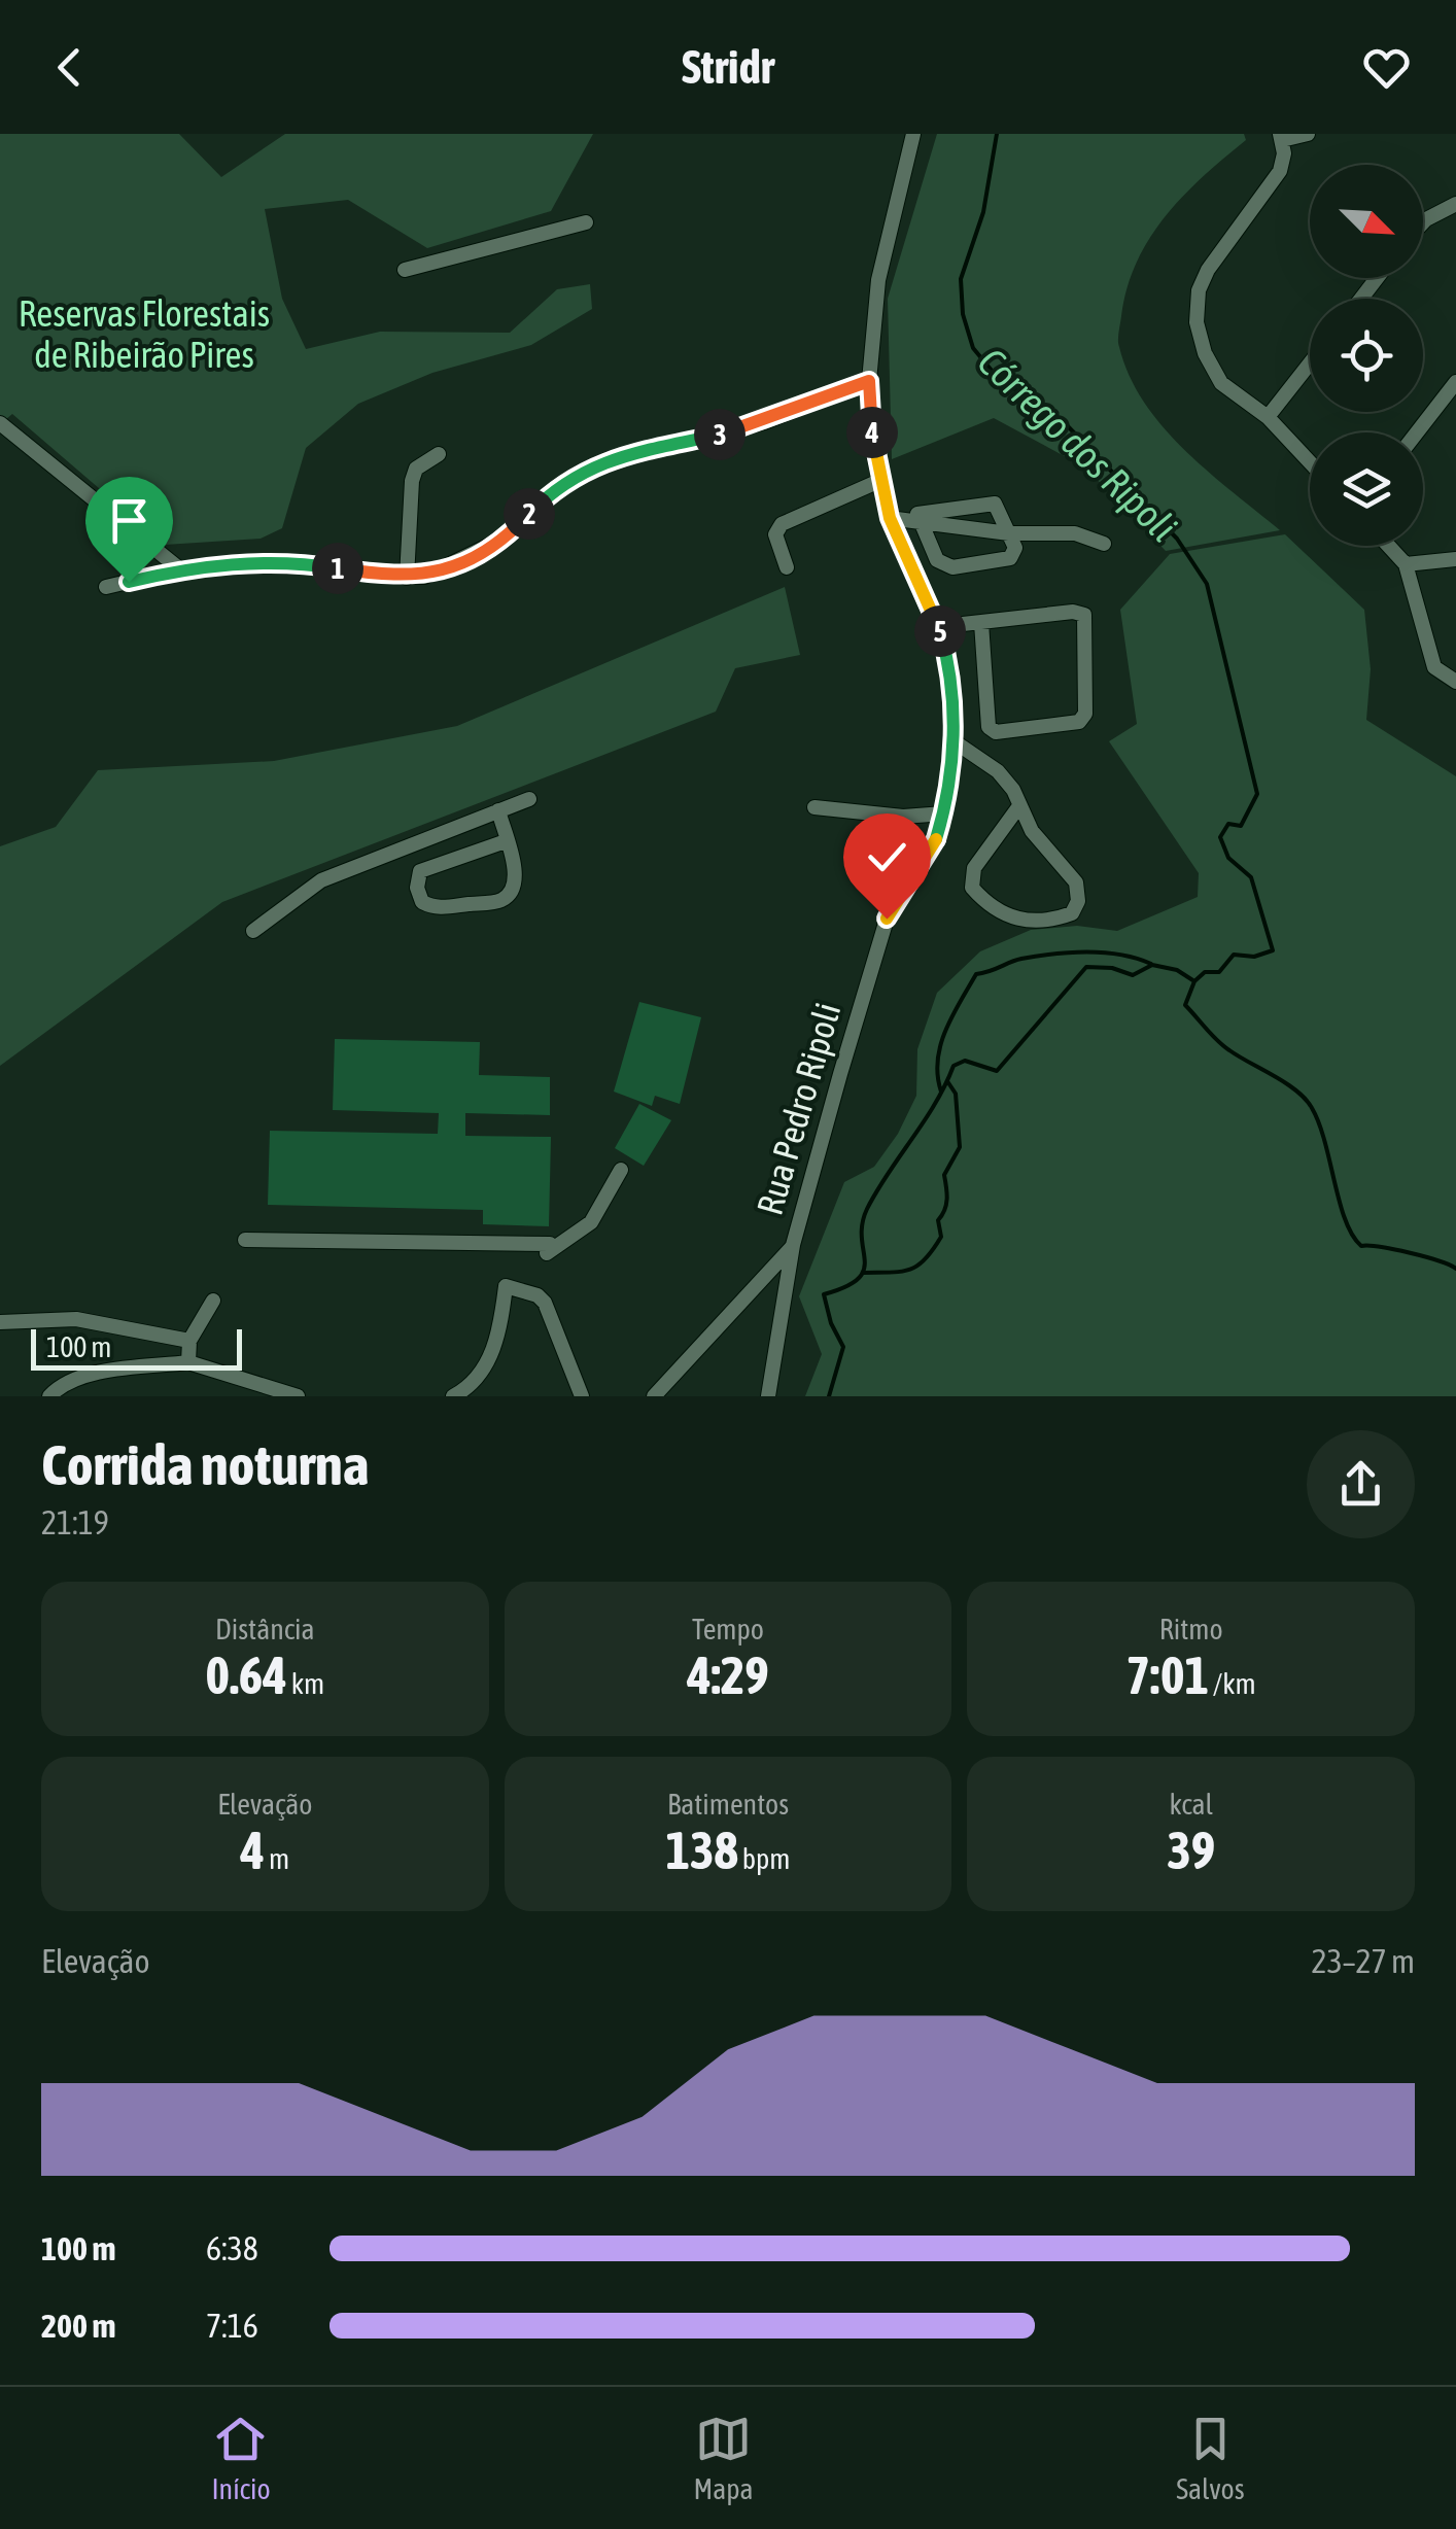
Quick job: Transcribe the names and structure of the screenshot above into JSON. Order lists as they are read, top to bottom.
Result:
{
  "streets": {
    "street": ["Rua Pedro Ripoli"]
  },
  "water": ["Córrego dos Ripoli"],
  "parks": ["Reservas Florestais de Ribeirão Pires"],
  "scale_bar": "100 m",
  "north": "bottom right",
  "page": {
    "header": "Stridr",
    "pins": [
      "4",
      "3",
      "2",
      "1",
      "5"
    ],
    "scale": "100 m",
    "heading": ["Corrida noturna", "21:19"],
    "stats": [
      ["Distância", "0.64 km"],
      ["Tempo", "4:29"],
      ["Ritmo", "7:01 /km"],
      ["Elevação", "4 m"],
      ["Batimentos", "138 bpm"],
      ["kcal", "39"]
    ],
    "chart": ["Elevação", "23–27 m"],
    "list": [
      {
        "name": "100 m",
        "note": "6:38"
      },
      {
        "name": "200 m",
        "note": "7:16"
      }
    ],
    "tabs": ["Início", "Mapa", "Salvos"]
  }
}
